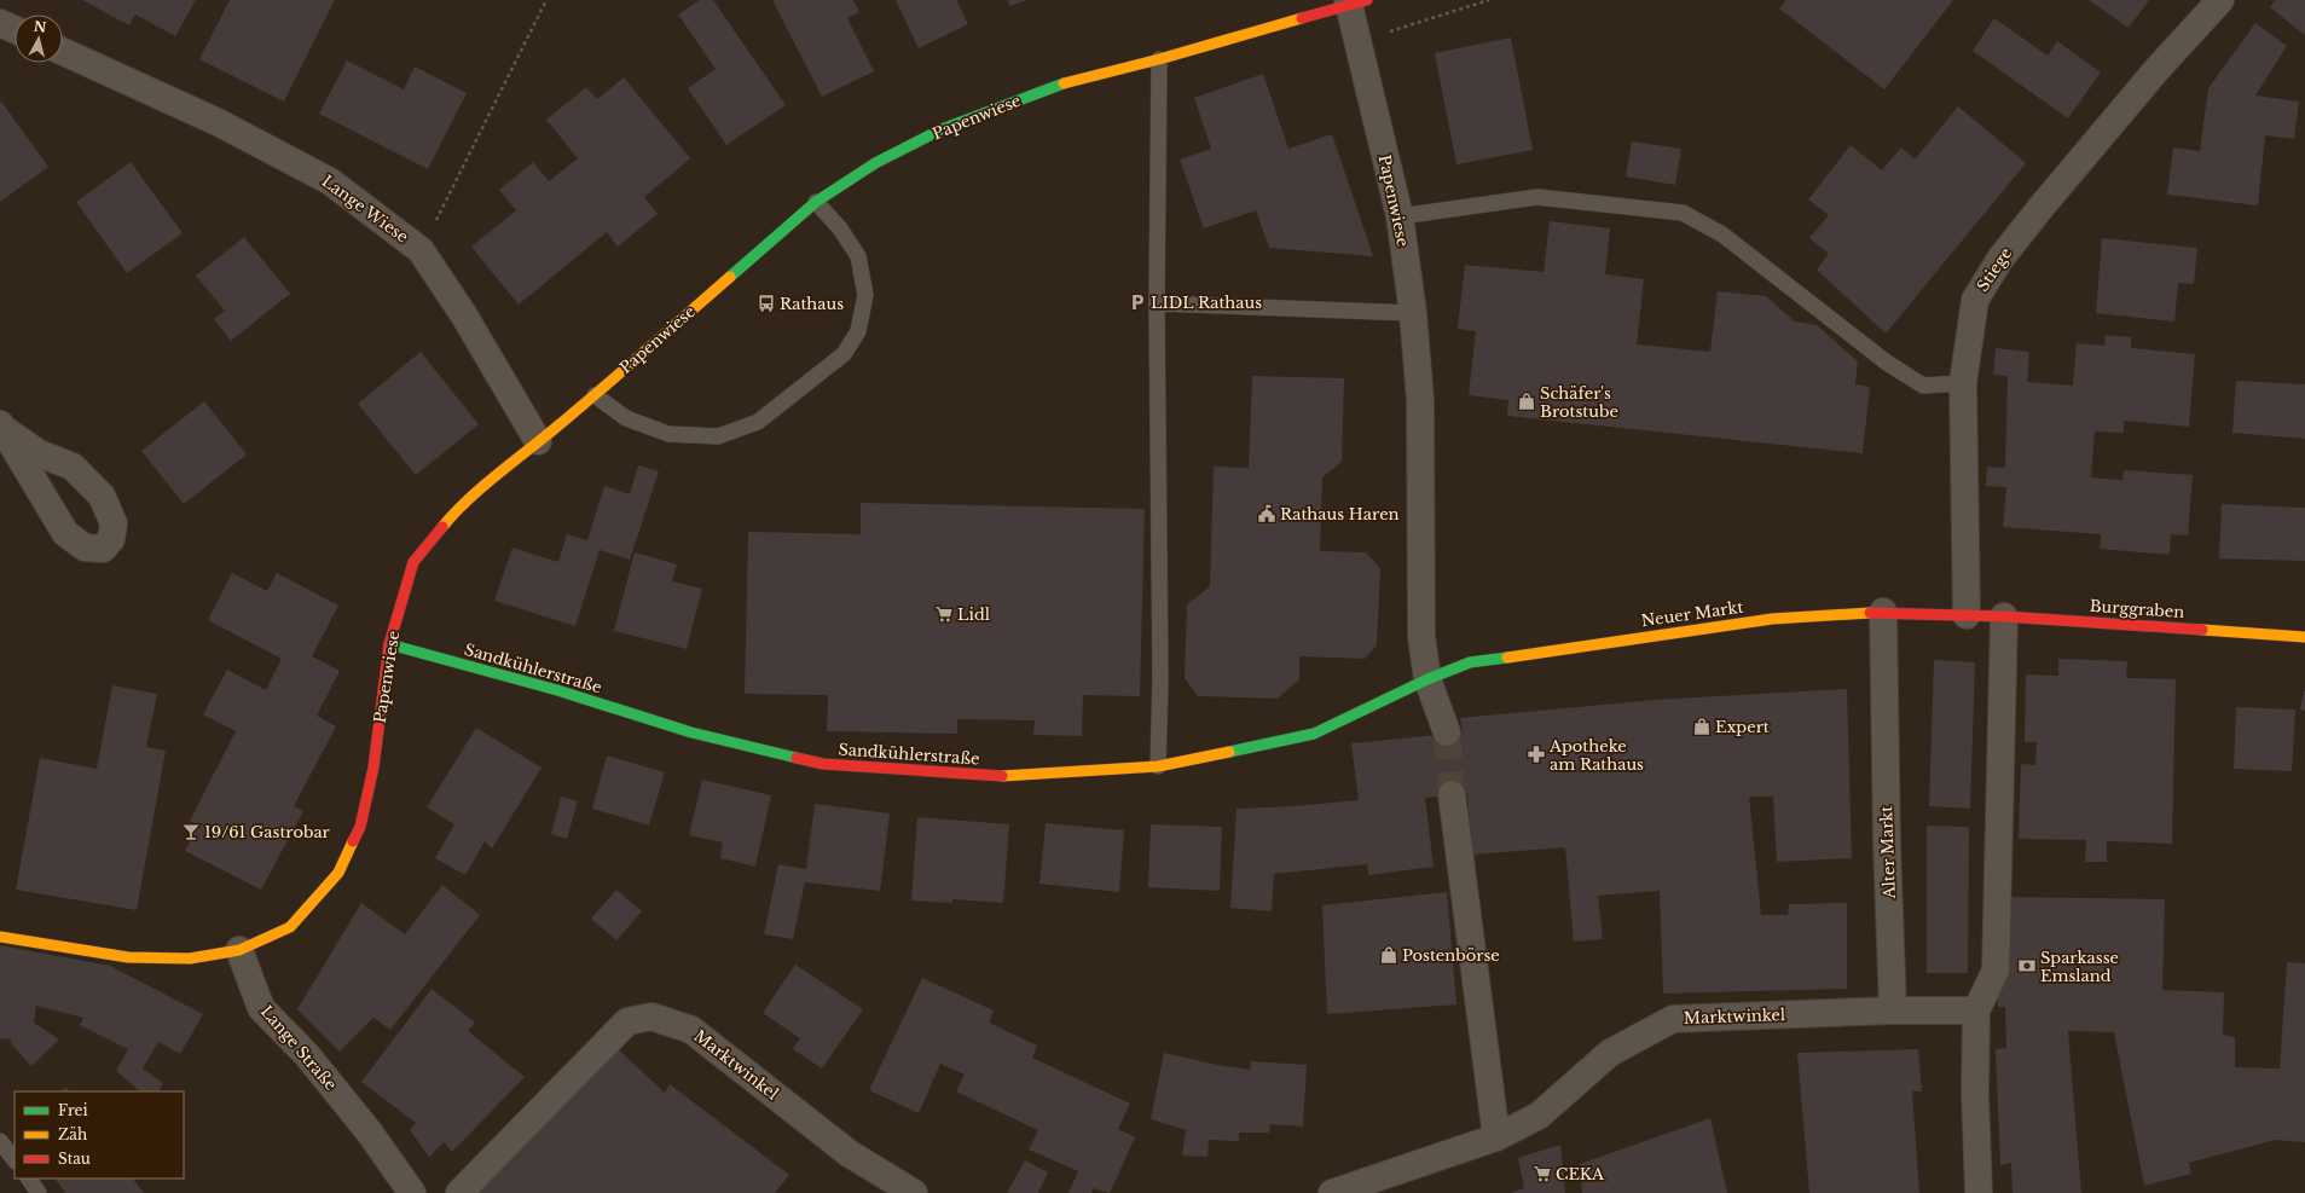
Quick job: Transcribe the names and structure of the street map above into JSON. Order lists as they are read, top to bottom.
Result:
{
  "streets": {
    "street": [
      "Papenwiese",
      "Lange Wiese",
      "Stiege",
      "Burggraben",
      "Neuer Markt",
      "Sandkühlerstraße",
      "Alter Markt",
      "Marktwinkel",
      "Lange Straße"
    ]
  },
  "crossings": [
    ["Papenwiese", "Lange Wiese"],
    ["Papenwiese", "Neuer Markt"],
    ["Papenwiese", "Sandkühlerstraße"],
    ["Papenwiese", "Lange Straße"],
    ["Stiege", "Burggraben"],
    ["Stiege", "Neuer Markt"],
    ["Burggraben", "Neuer Markt"],
    ["Neuer Markt", "Sandkühlerstraße"],
    ["Neuer Markt", "Alter Markt"],
    ["Alter Markt", "Marktwinkel"]
  ],
  "places": {
    "parking": ["LIDL Rathaus"],
    "bus stop": ["Rathaus"],
    "shop": ["Schäfer's Brotstube", "Expert", "Postenbörse"],
    "public building": ["Rathaus Haren"],
    "supermarket": ["Lidl", "CEKA"],
    "pharmacy": ["Apotheke am Rathaus"],
    "bar": ["19/61 Gastrobar"],
    "bank": ["Sparkasse Emsland"]
  },
  "legend": ["Frei", "Zäh", "Stau"],
  "north": "top"
}
